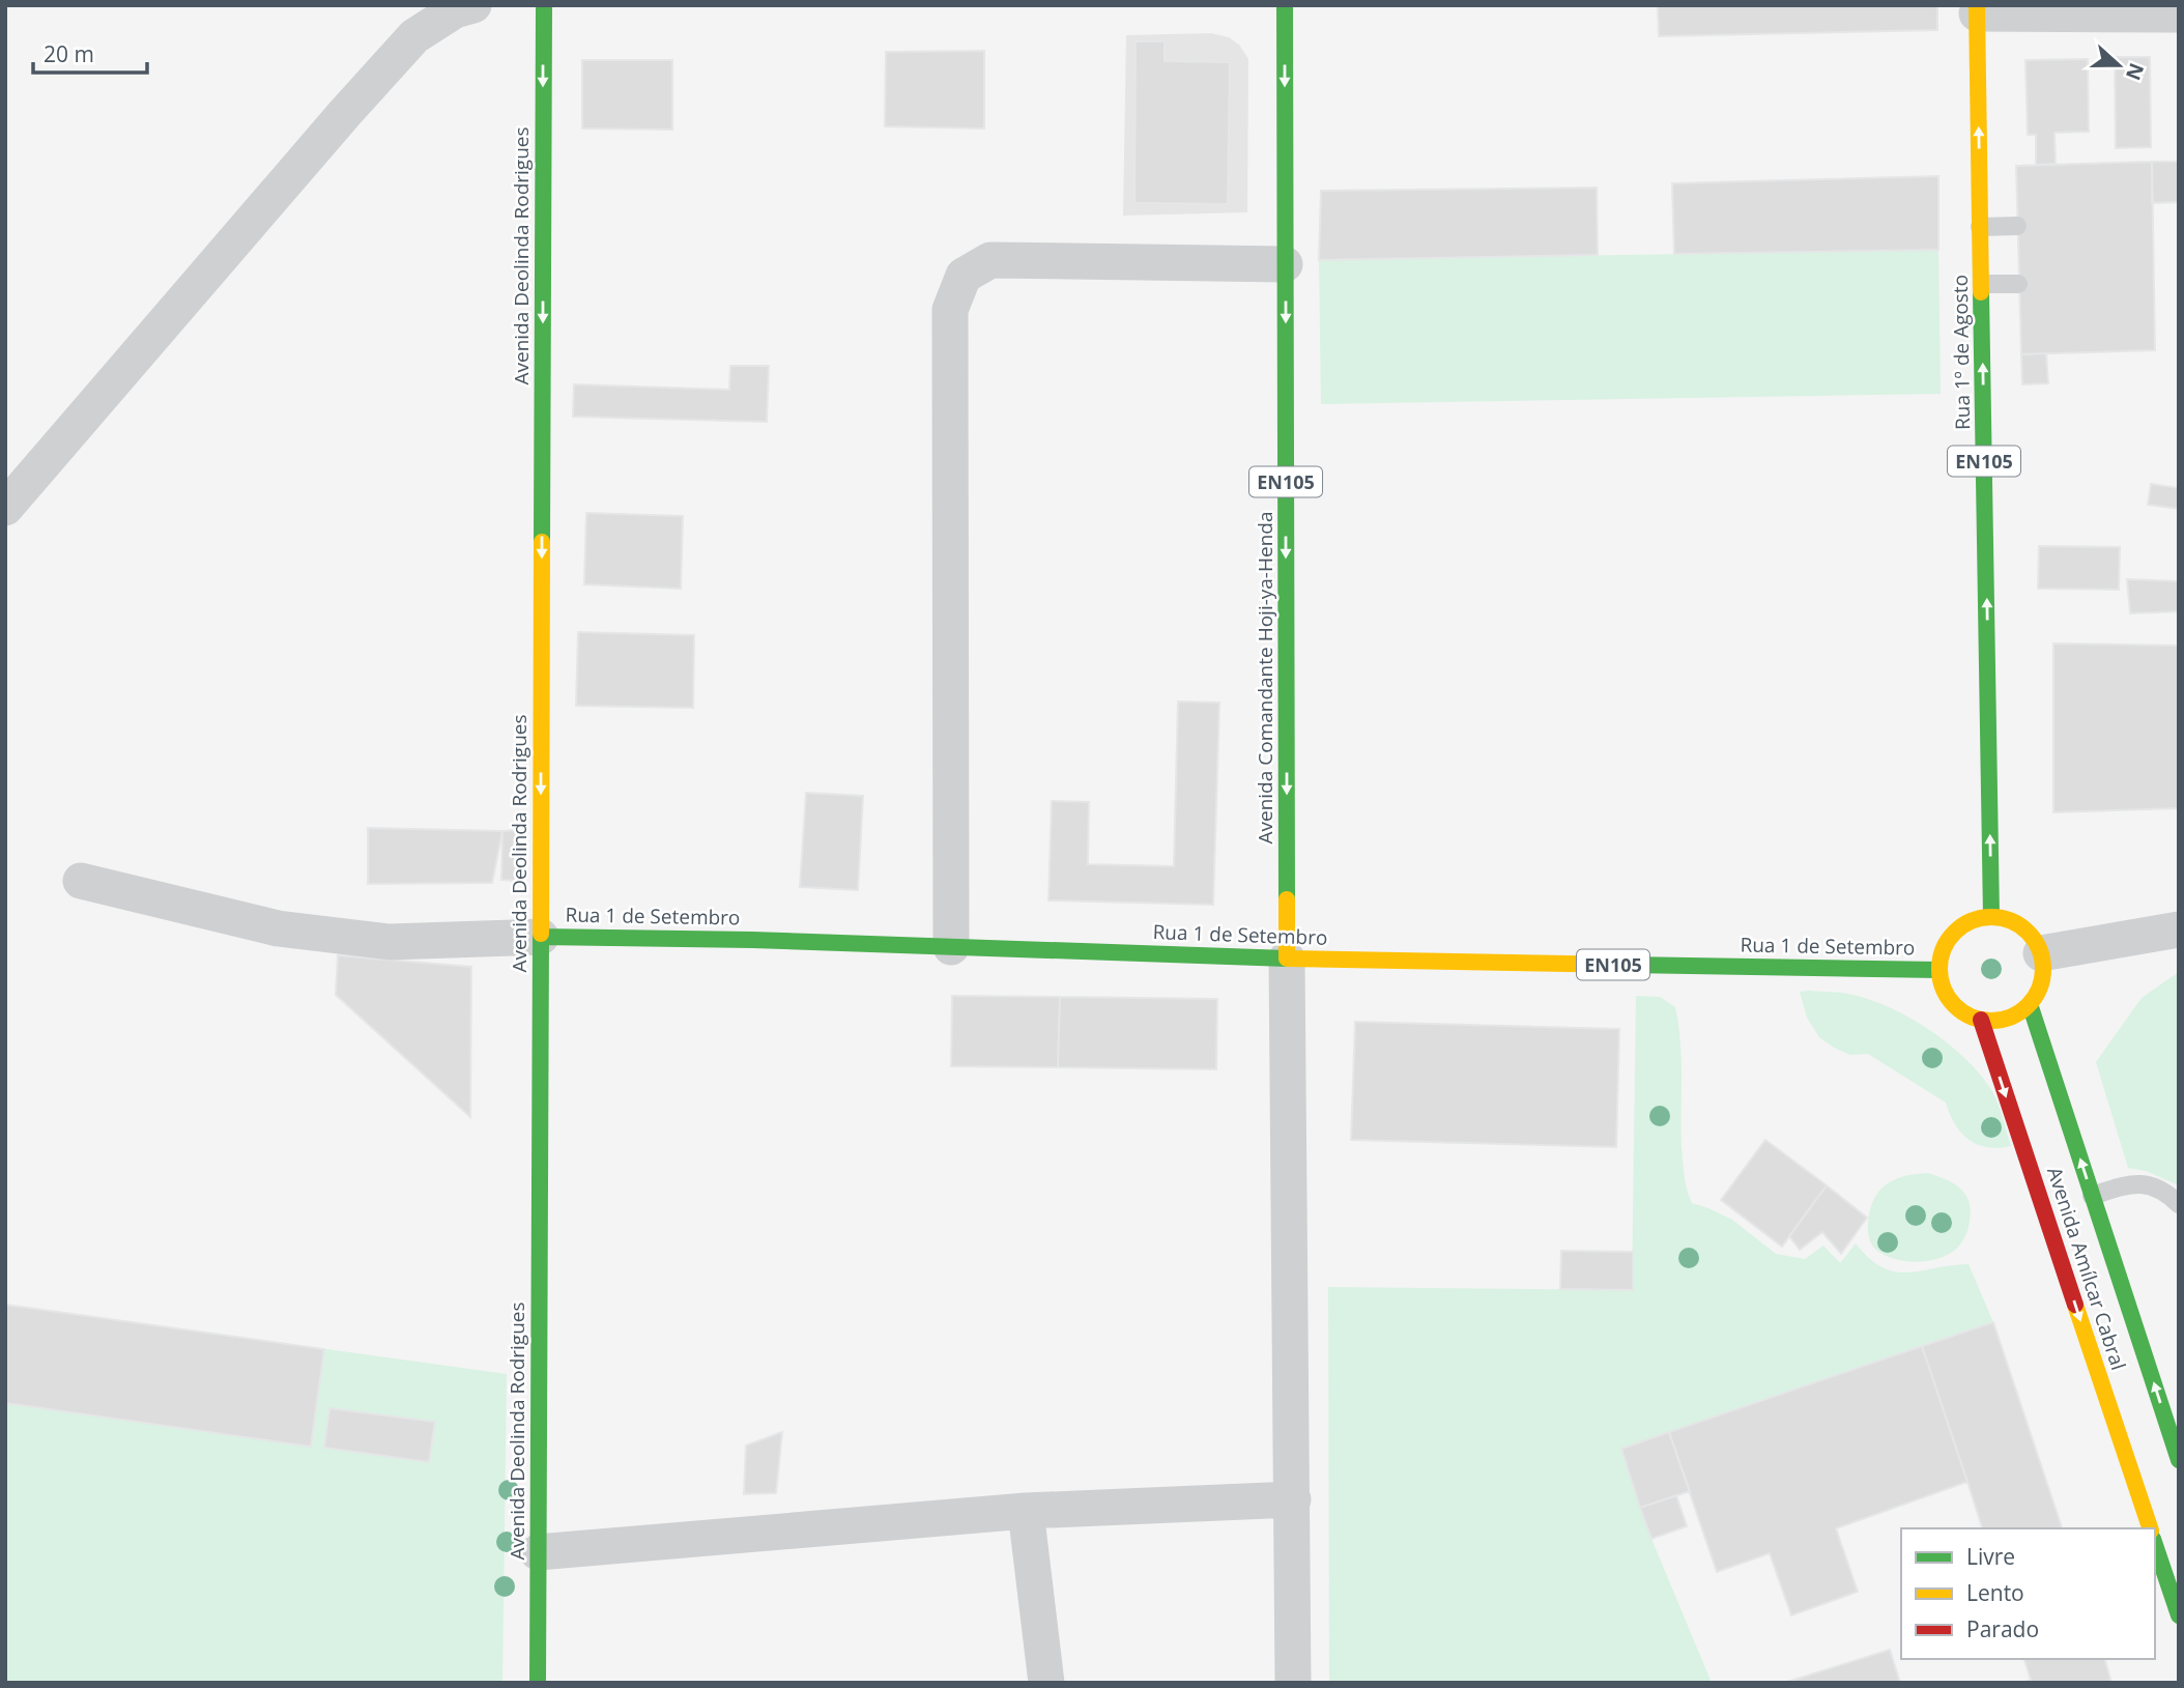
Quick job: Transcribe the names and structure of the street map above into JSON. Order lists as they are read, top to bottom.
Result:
{
  "streets": {
    "main road": [
      "Avenida Deolinda Rodrigues",
      "Rua 1º de Agosto",
      "EN105",
      "Avenida Comandante Hoji-ya-Henda",
      "Rua 1 de Setembro",
      "Avenida Amílcar Cabral"
    ]
  },
  "crossings": [
    ["Avenida Deolinda Rodrigues", "Rua 1 de Setembro"],
    ["Rua 1º de Agosto", "Rua 1 de Setembro"],
    ["Rua 1º de Agosto", "Avenida Amílcar Cabral"],
    ["Avenida Comandante Hoji-ya-Henda", "Rua 1 de Setembro"],
    ["Rua 1 de Setembro", "Avenida Amílcar Cabral"]
  ],
  "one_way": ["Avenida Deolinda Rodrigues", "Rua 1º de Agosto", "Avenida Comandante Hoji-ya-Henda"],
  "legend": ["Livre", "Lento", "Parado"],
  "scale_bar": "20 m",
  "north": "right"
}
